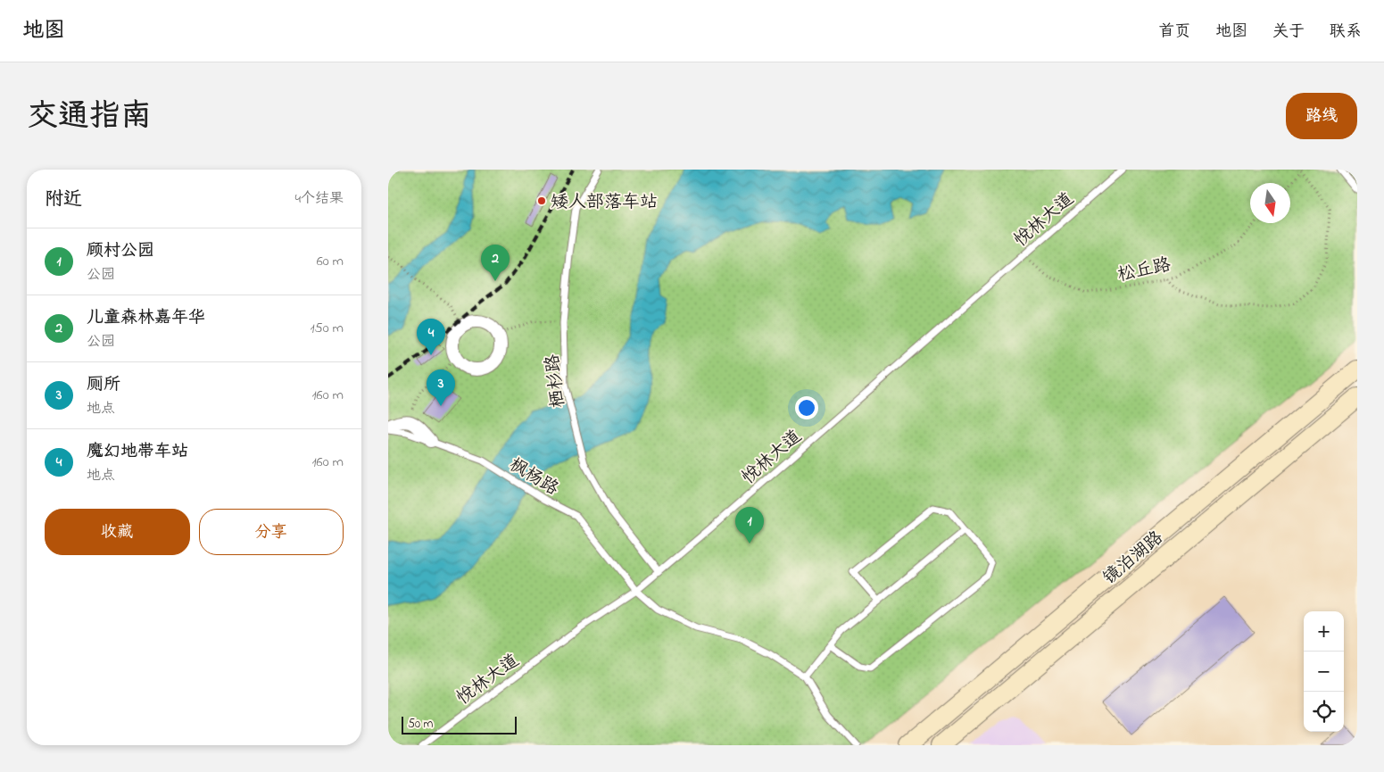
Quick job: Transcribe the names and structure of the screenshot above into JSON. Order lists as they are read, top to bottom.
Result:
{
  "streets": {
    "street": ["镜泊湖路"],
    "lane": ["悦林大道", "栖杉路", "枫杨路"],
    "path": ["松丘路"]
  },
  "crossings": [
    ["悦林大道", "松丘路"],
    ["悦林大道", "栖杉路"],
    ["悦林大道", "枫杨路"]
  ],
  "places": ["矮人部落车站"],
  "scale_bar": "50 m",
  "north": "bottom",
  "page": {
    "header": "地图",
    "nav": [
      "首页",
      "地图",
      "关于",
      "联系"
    ],
    "title": "交通指南",
    "buttons": [
      "路线",
      ["收藏", "分享"]
    ],
    "heading": ["附近", "4个结果"],
    "list": [
      {
        "mark": "1",
        "name": "顾村公园",
        "note": "公园",
        "value": "60 m"
      },
      {
        "mark": "2",
        "name": "儿童森林嘉年华",
        "note": "公园",
        "value": "150 m"
      },
      {
        "mark": "3",
        "name": "厕所",
        "note": "地点",
        "value": "160 m"
      },
      {
        "mark": "4",
        "name": "魔幻地带车站",
        "note": "地点",
        "value": "160 m"
      }
    ],
    "pins": [
      "2",
      "4",
      "3",
      "1"
    ],
    "map_buttons": ["+", "−"],
    "scale": "50 m"
  }
}
